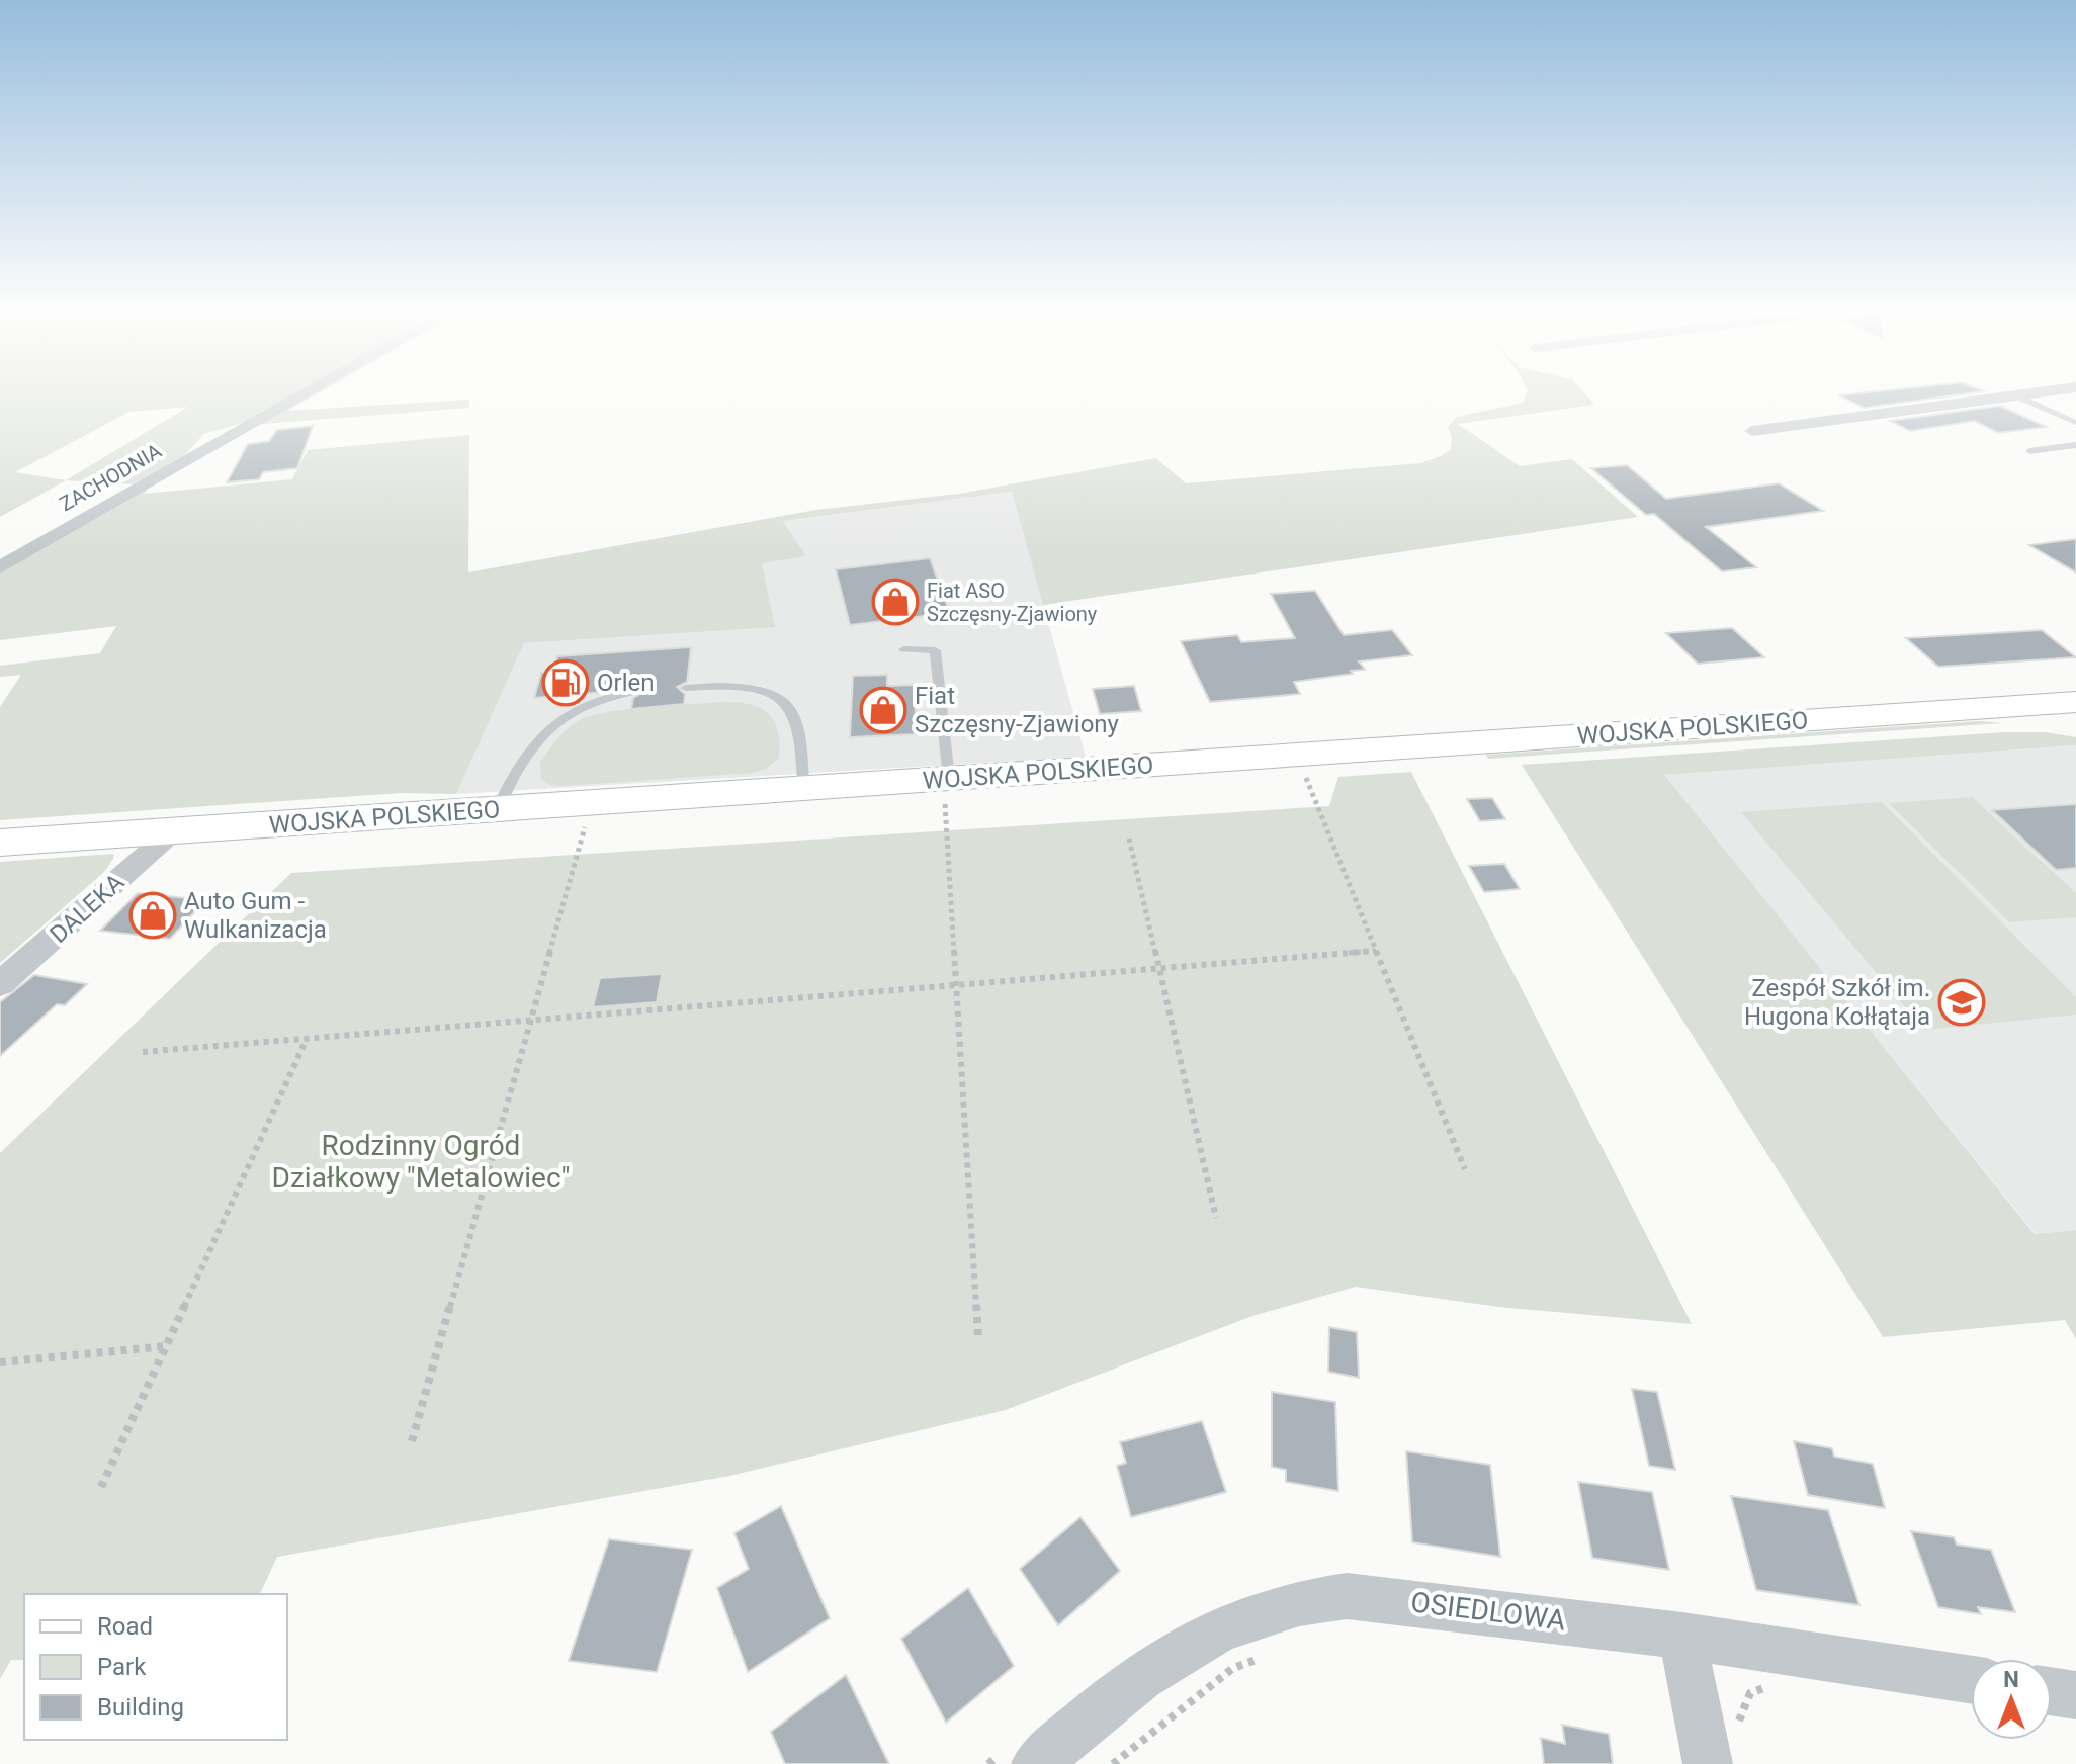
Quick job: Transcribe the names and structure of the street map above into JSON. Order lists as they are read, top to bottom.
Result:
{
  "streets": {
    "main road": ["WOJSKA POLSKIEGO"],
    "street": ["ZACHODNIA", "DALEKA", "OSIEDLOWA"]
  },
  "crossings": [
    ["WOJSKA POLSKIEGO", "DALEKA"]
  ],
  "parks": ["Rodzinny Ogród Działkowy \"Metalowiec\""],
  "places": {
    "shop": ["Fiat ASO Szczęsny-Zjawiony", "Fiat Szczęsny-Zjawiony", "Auto Gum - Wulkanizacja"],
    "fuel station": ["Orlen"],
    "school or university": ["Zespół Szkół im. Hugona Kołłątaja"]
  },
  "legend": ["Road", "Park", "Building"],
  "north": "top"
}
